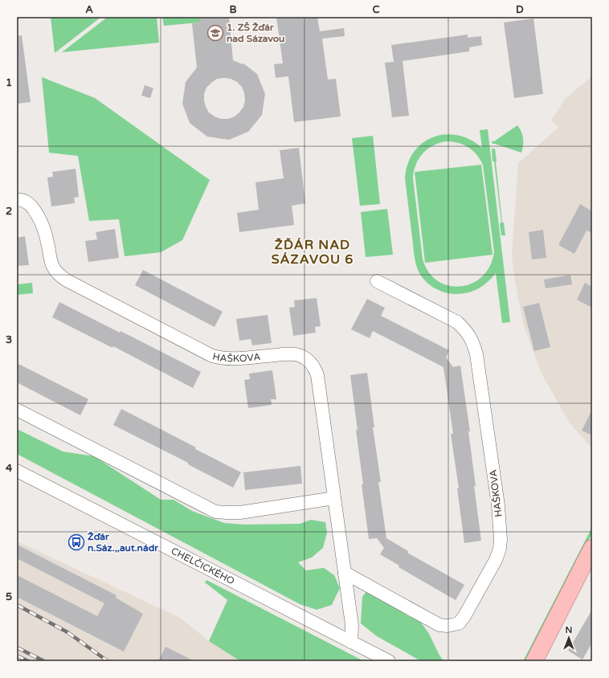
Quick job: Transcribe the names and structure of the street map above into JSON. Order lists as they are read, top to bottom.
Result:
{
  "streets": {
    "street": ["HAŠKOVA", "CHELČICKÉHO"]
  },
  "crossings": [
    ["HAŠKOVA", "CHELČICKÉHO"]
  ],
  "districts": ["ŽĎÁR NAD SÁZAVOU 6"],
  "places": {
    "school or university": ["1. ZŠ Žďár nad Sázavou"],
    "bus stop": ["Žďár n.Sáz.,,aut.nádr"]
  },
  "north": "top",
  "grid": {
    "columns": [
      "A",
      "B",
      "C",
      "D"
    ],
    "rows": [
      "1",
      "2",
      "3",
      "4",
      "5"
    ]
  }
}
